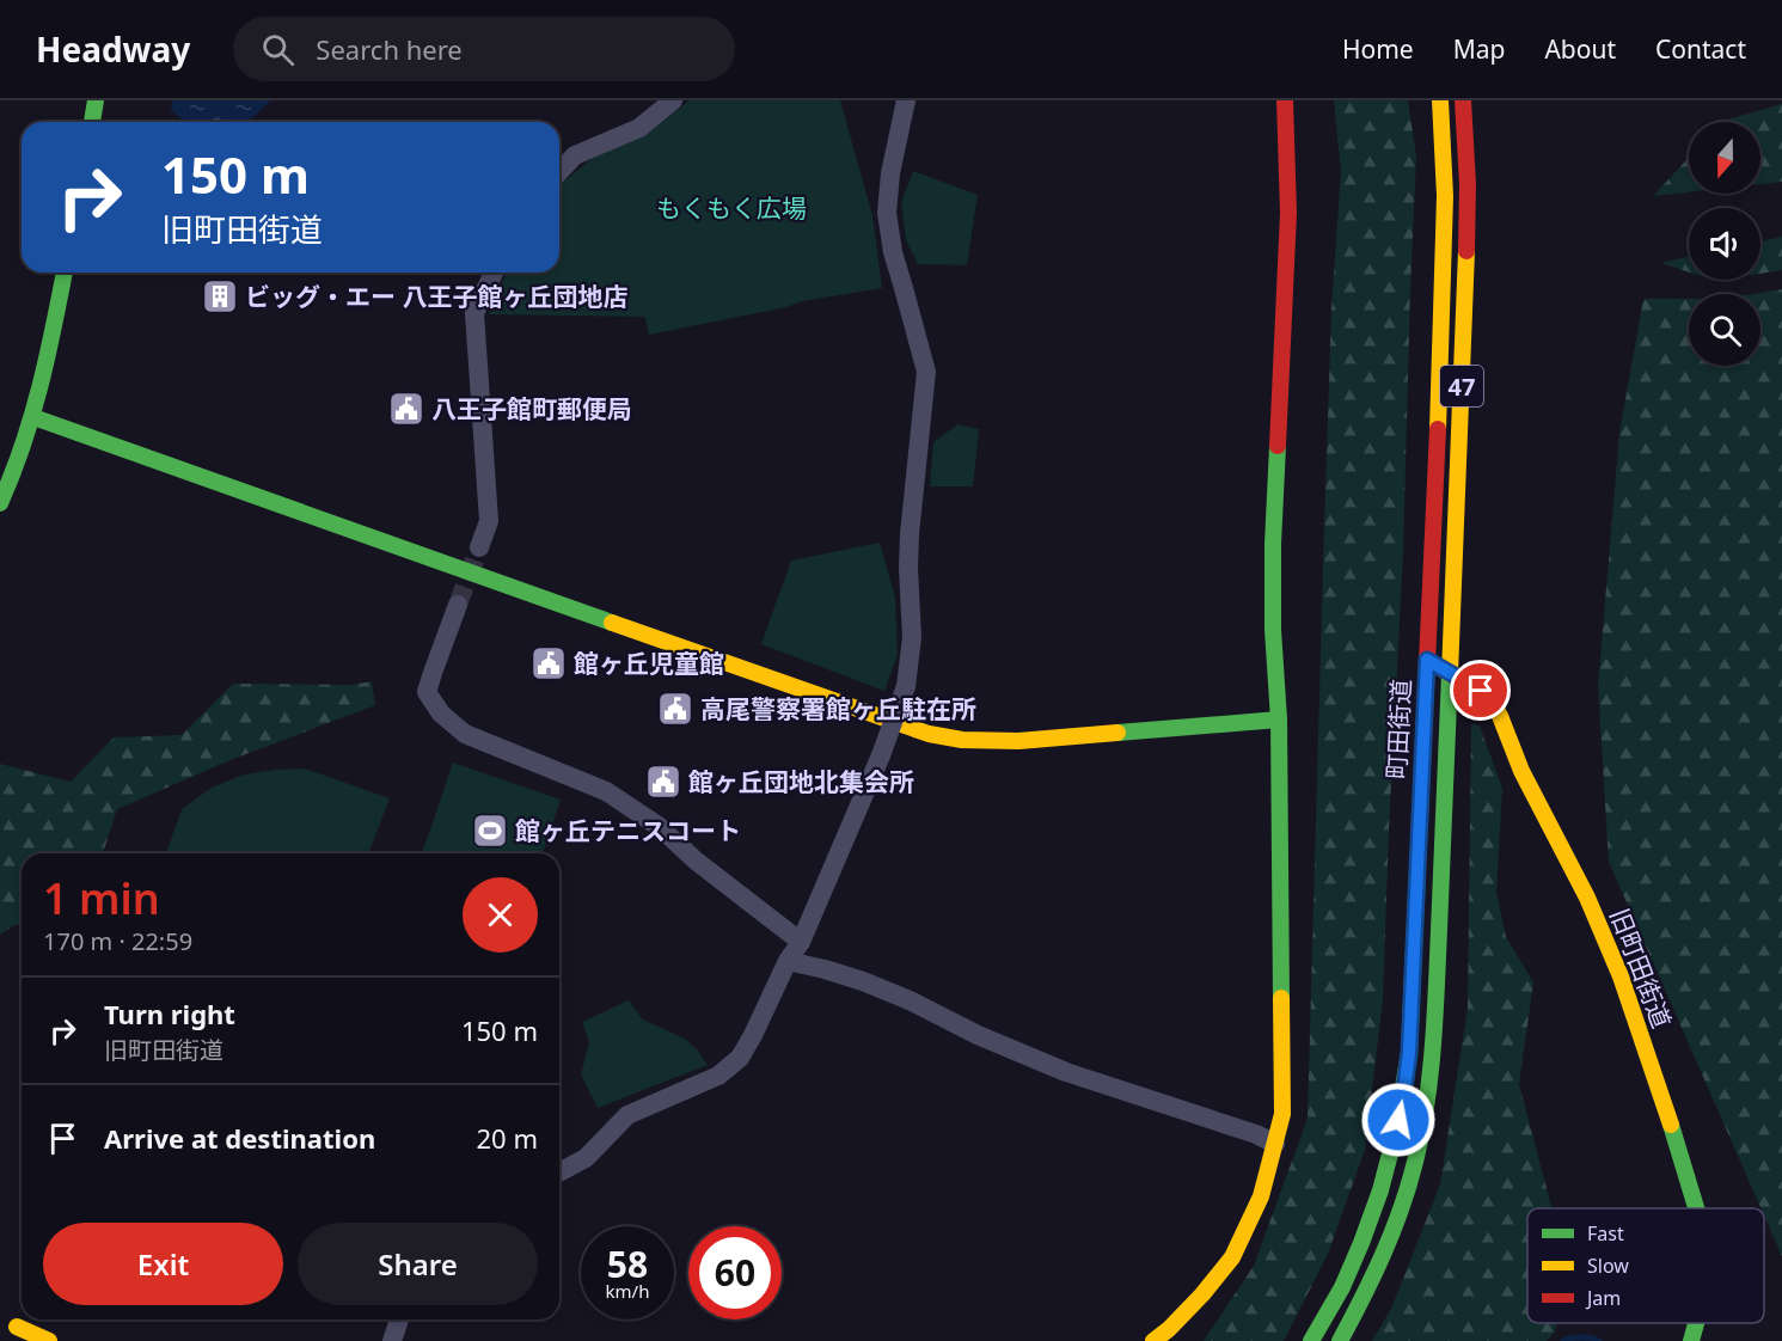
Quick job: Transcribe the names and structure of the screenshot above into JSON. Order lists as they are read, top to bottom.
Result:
{
  "streets": {
    "street": ["47", "町田街道", "旧町田街道"]
  },
  "crossings": [
    ["町田街道", "旧町田街道"]
  ],
  "parks": ["もくもく広場"],
  "places": {
    "building": ["ビッグ・エー 八王子館ヶ丘団地店"],
    "public building": [
      "八王子館町郵便局",
      "館ヶ丘児童館",
      "高尾警察署館ヶ丘駐在所",
      "館ヶ丘団地北集会所"
    ],
    "sports": ["館ヶ丘テニスコート"]
  },
  "legend": ["Fast", "Slow", "Jam"],
  "north": "bottom",
  "page": {
    "header": "Headway",
    "search": "Search here",
    "nav": [
      "Home",
      "Map",
      "About",
      "Contact"
    ],
    "turn": ["150 m", "旧町田街道"],
    "heading": ["1 min", "170 m · 22:59"],
    "list": [
      {
        "name": "Turn right",
        "note": "旧町田街道",
        "value": "150 m"
      },
      {
        "name": "Arrive at destination",
        "value": "20 m"
      }
    ],
    "buttons": ["Exit", "Share"],
    "speed": "58 km/h",
    "limit": "60"
  }
}
